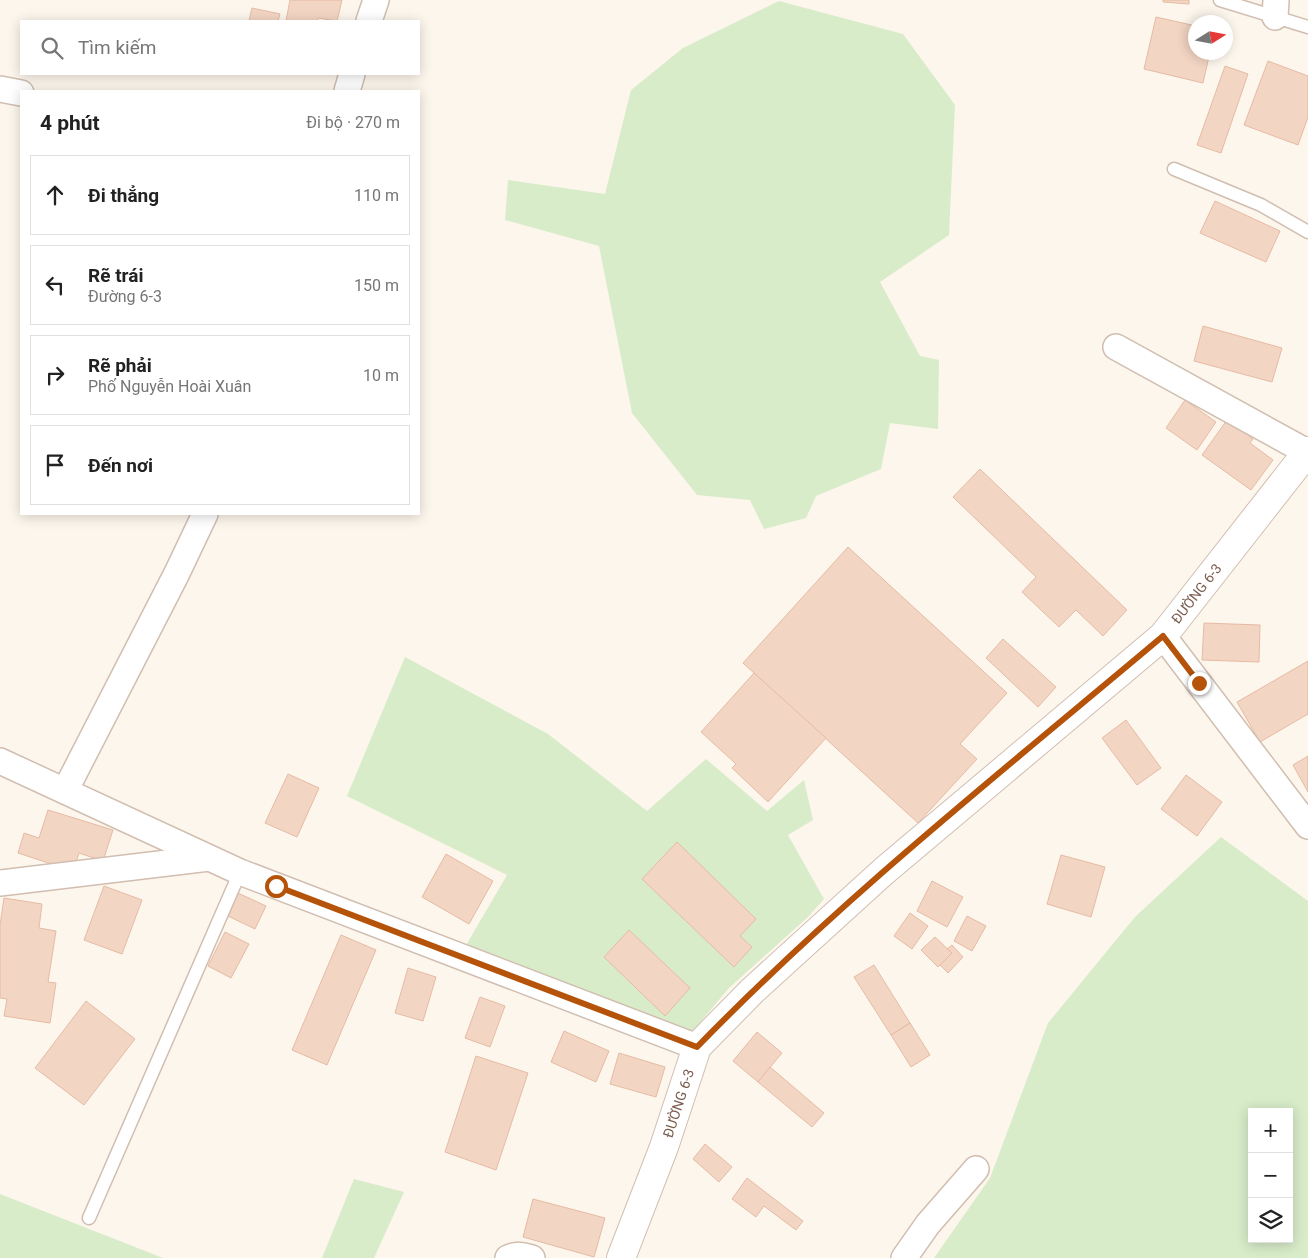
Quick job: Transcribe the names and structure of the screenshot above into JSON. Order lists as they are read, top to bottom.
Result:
{
  "streets": {
    "street": ["ĐƯỜNG 6-3"]
  },
  "north": "right",
  "page": {
    "search": "Tìm kiếm",
    "heading": ["4 phút", "Đi bộ · 270 m"],
    "list": [
      ["Đi thẳng", "110 m"],
      ["Rẽ trái", "Đường 6-3", "150 m"],
      ["Rẽ phải", "Phố Nguyễn Hoài Xuân", "10 m"],
      "Đến nơi"
    ],
    "map_buttons": ["+", "−"]
  }
}
